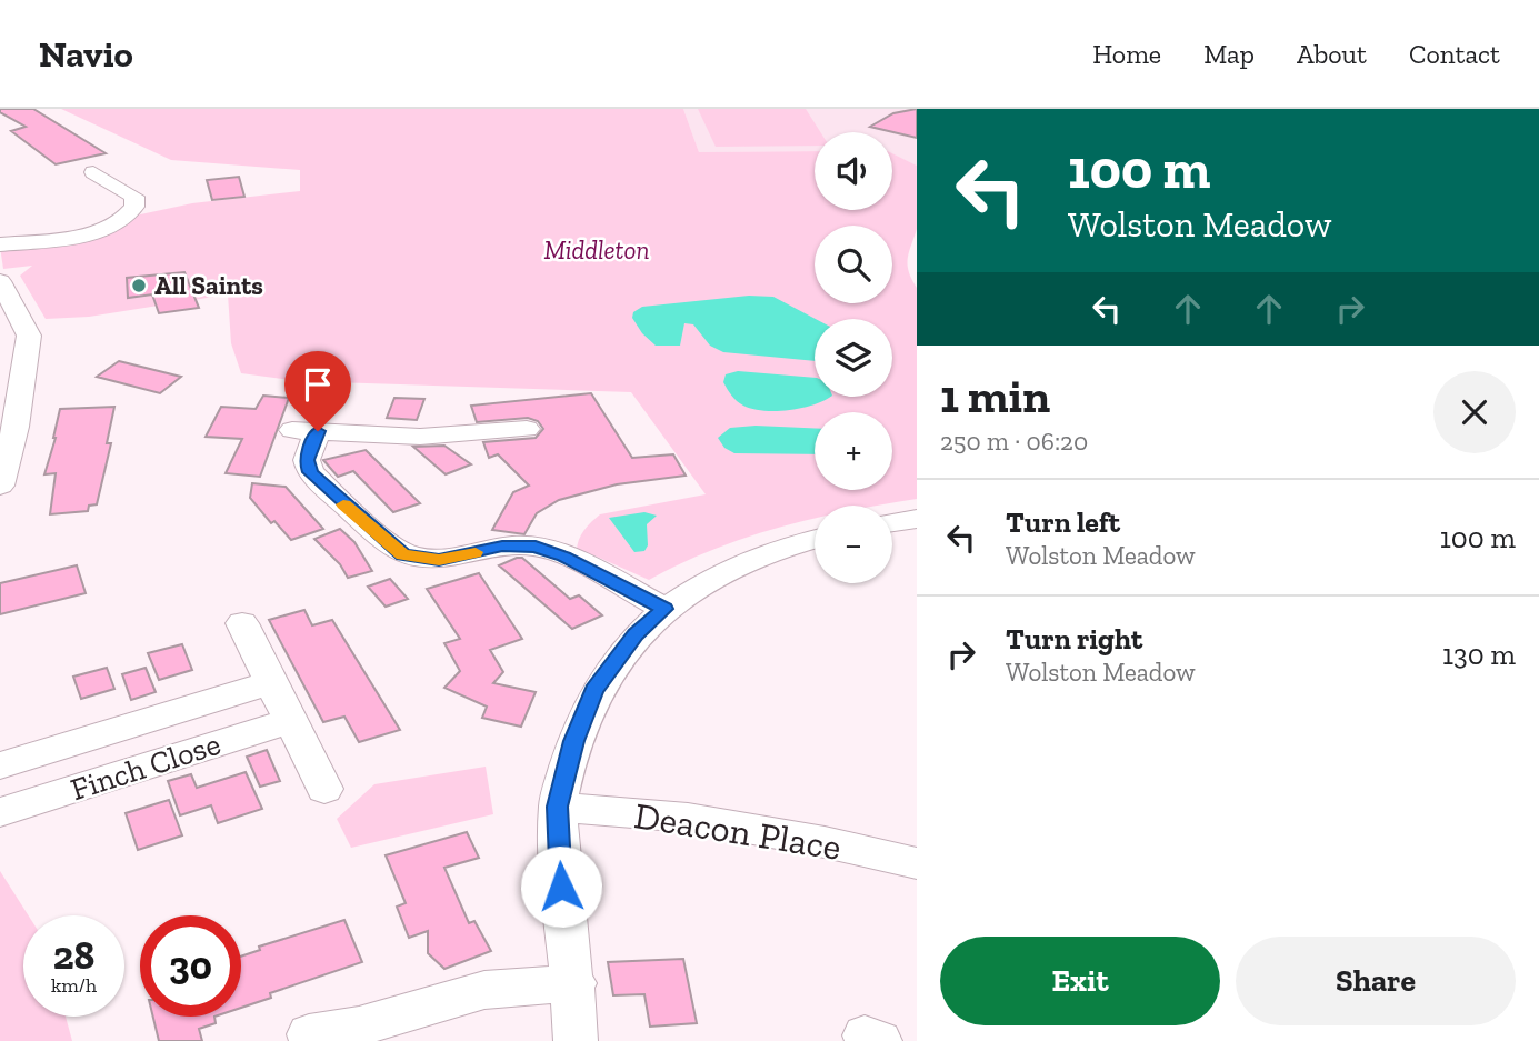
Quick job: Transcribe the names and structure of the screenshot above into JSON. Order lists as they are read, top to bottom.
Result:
{
  "streets": {
    "street": ["Finch Close", "Deacon Place"]
  },
  "parks": ["Middleton"],
  "places": ["All Saints"],
  "page": {
    "header": "Navio",
    "nav": [
      "Home",
      "Map",
      "About",
      "Contact"
    ],
    "turn": ["100 m", "Wolston Meadow"],
    "map_buttons": ["+", "−"],
    "heading": ["1 min", "250 m · 06:20"],
    "list": [
      {
        "name": "Turn left",
        "note": "Wolston Meadow",
        "value": "100 m"
      },
      {
        "name": "Turn right",
        "note": "Wolston Meadow",
        "value": "130 m"
      }
    ],
    "speed": "28 km/h",
    "limit": "30",
    "buttons": ["Exit", "Share"]
  }
}
